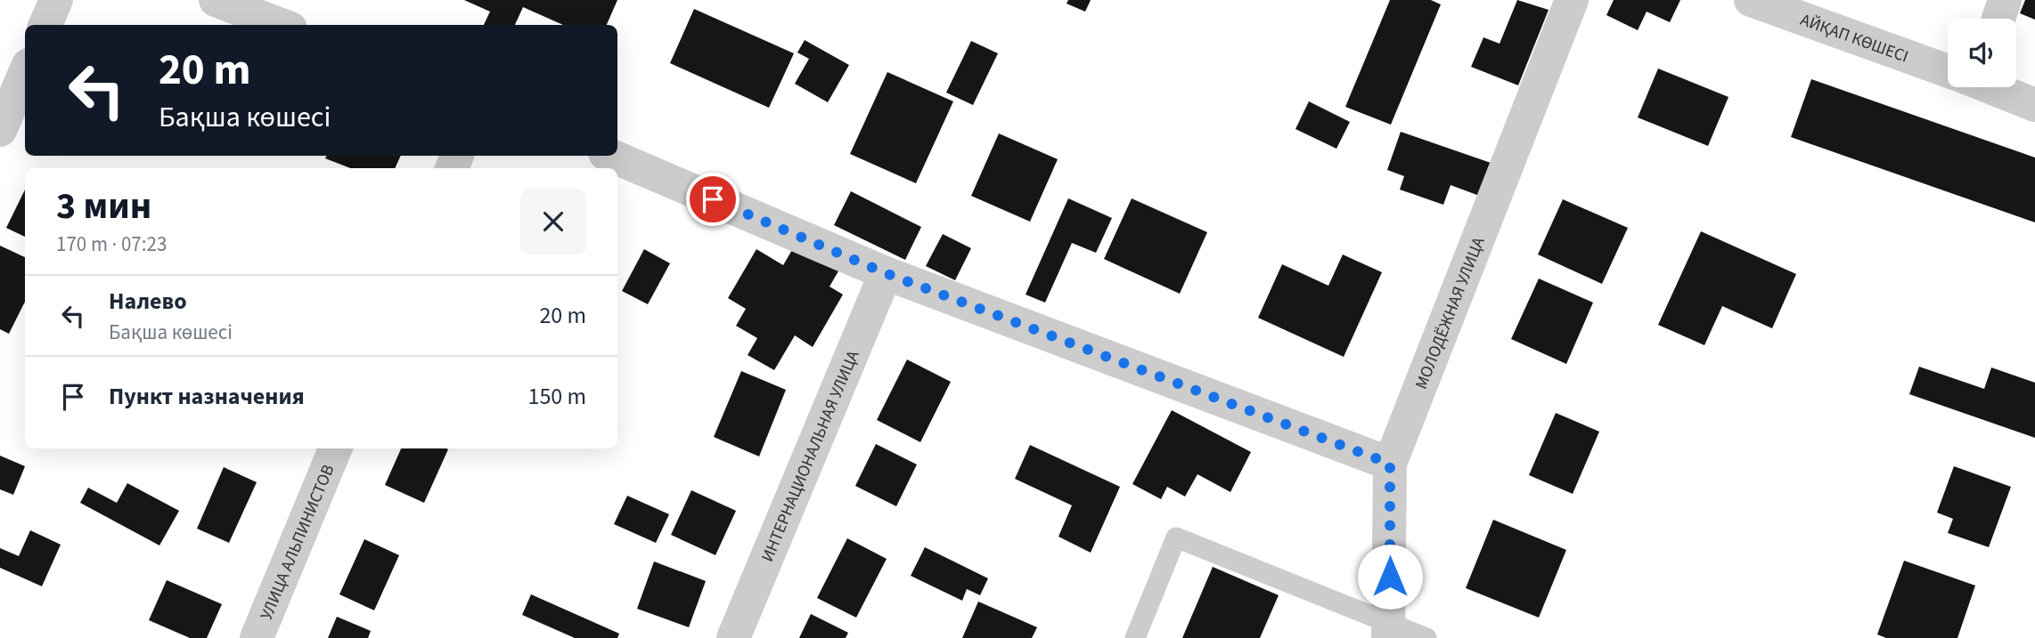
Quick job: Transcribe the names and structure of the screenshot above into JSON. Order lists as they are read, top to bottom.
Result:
{
  "streets": {
    "street": [
      "АЙҚАП КӨШЕСІ",
      "МОЛОДЁЖНАЯ УЛИЦА",
      "ИНТЕРНАЦИОНАЛЬНАЯ УЛИЦА",
      "УЛИЦА АЛЬПИНИСТОВ"
    ]
  },
  "page": {
    "turn": ["20 m", "Бақша көшесі"],
    "heading": ["3 мин", "170 m · 07:23"],
    "list": [
      {
        "name": "Налево",
        "note": "Бақша көшесі",
        "value": "20 m"
      },
      {
        "name": "Пункт назначения",
        "value": "150 m"
      }
    ]
  }
}
